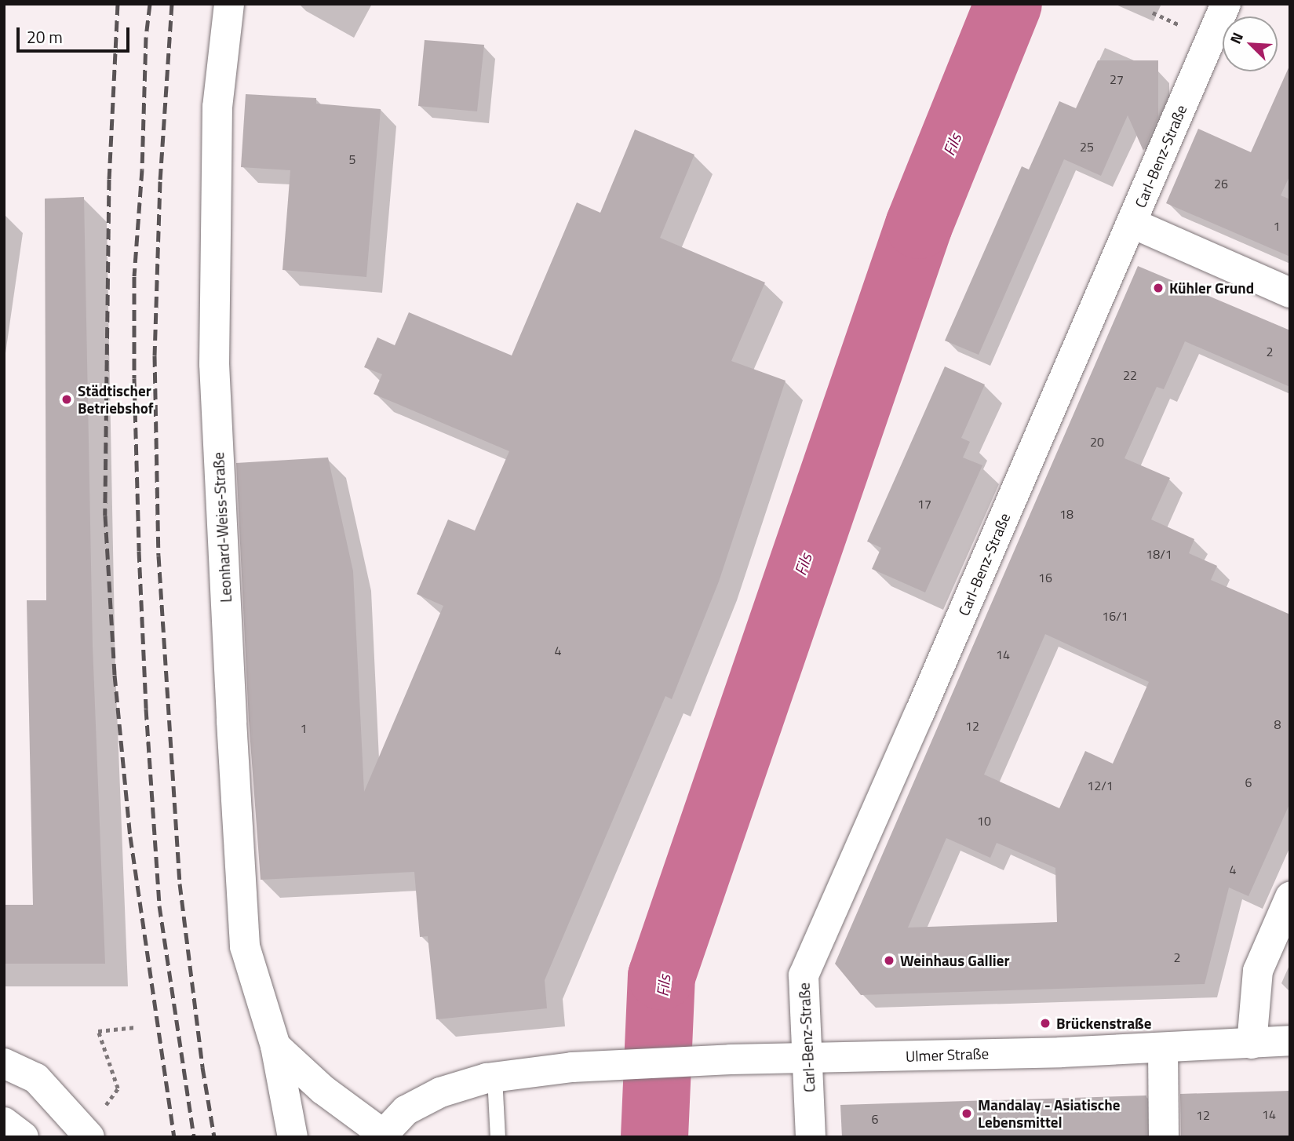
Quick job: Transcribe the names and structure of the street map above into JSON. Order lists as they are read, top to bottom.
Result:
{
  "streets": {
    "street": ["Carl-Benz-Straße", "Leonhard-Weiss-Straße", "Ulmer Straße"]
  },
  "crossings": [
    ["Carl-Benz-Straße", "Ulmer Straße"]
  ],
  "water": ["Fils"],
  "places": [
    "Kühler Grund",
    "Städtischer Betriebshof",
    "Weinhaus Gallier",
    "Brückenstraße",
    "Mandalay - Asiatische Lebensmittel"
  ],
  "house_numbers": [
    "27",
    "25",
    "5",
    "26",
    "1",
    "2",
    "22",
    "20",
    "17",
    "18",
    "18/1",
    "16",
    "16/1",
    "4",
    "14",
    "8",
    "12",
    "1",
    "6",
    "12/1",
    "10",
    "4",
    "2",
    "14",
    "12",
    "6"
  ],
  "scale_bar": "20 m",
  "north": "top left"
}
